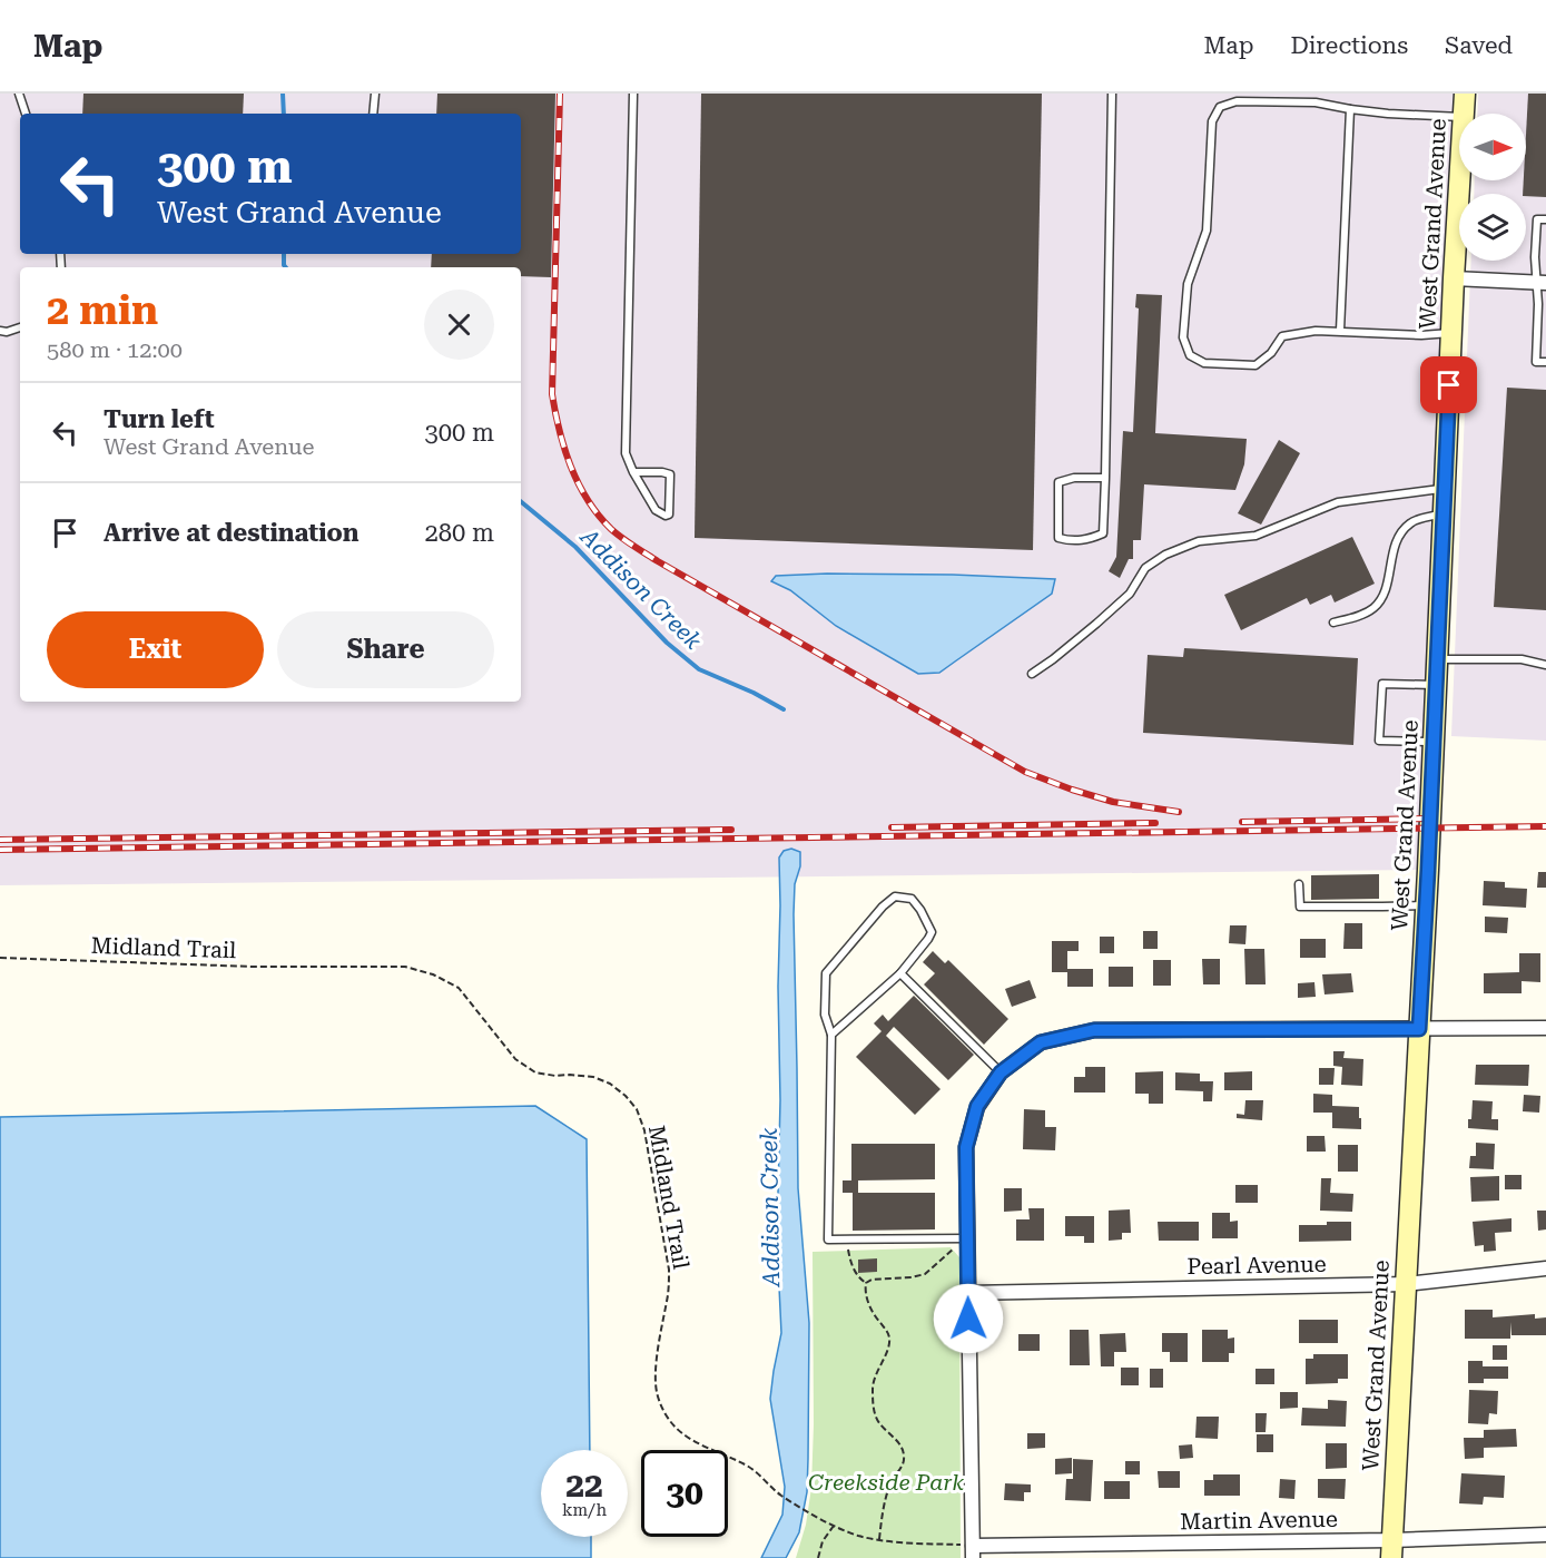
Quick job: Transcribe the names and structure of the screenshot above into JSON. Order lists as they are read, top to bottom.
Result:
{
  "streets": {
    "main road": ["West Grand Avenue"],
    "street": ["Pearl Avenue", "Martin Avenue"],
    "path": ["Midland Trail"]
  },
  "crossings": [
    ["West Grand Avenue", "Pearl Avenue"],
    ["West Grand Avenue", "Martin Avenue"],
    ["Midland Trail", "Martin Avenue"]
  ],
  "water": ["Addison Creek"],
  "parks": ["Creekside Park"],
  "north": "right",
  "page": {
    "header": "Map",
    "nav": ["Map", "Directions", "Saved"],
    "turn": ["300 m", "West Grand Avenue"],
    "heading": ["2 min", "580 m · 12:00"],
    "list": [
      {
        "name": "Turn left",
        "note": "West Grand Avenue",
        "value": "300 m"
      },
      {
        "name": "Arrive at destination",
        "value": "280 m"
      }
    ],
    "buttons": ["Exit", "Share"],
    "speed": "22 km/h",
    "limit": "30"
  }
}
